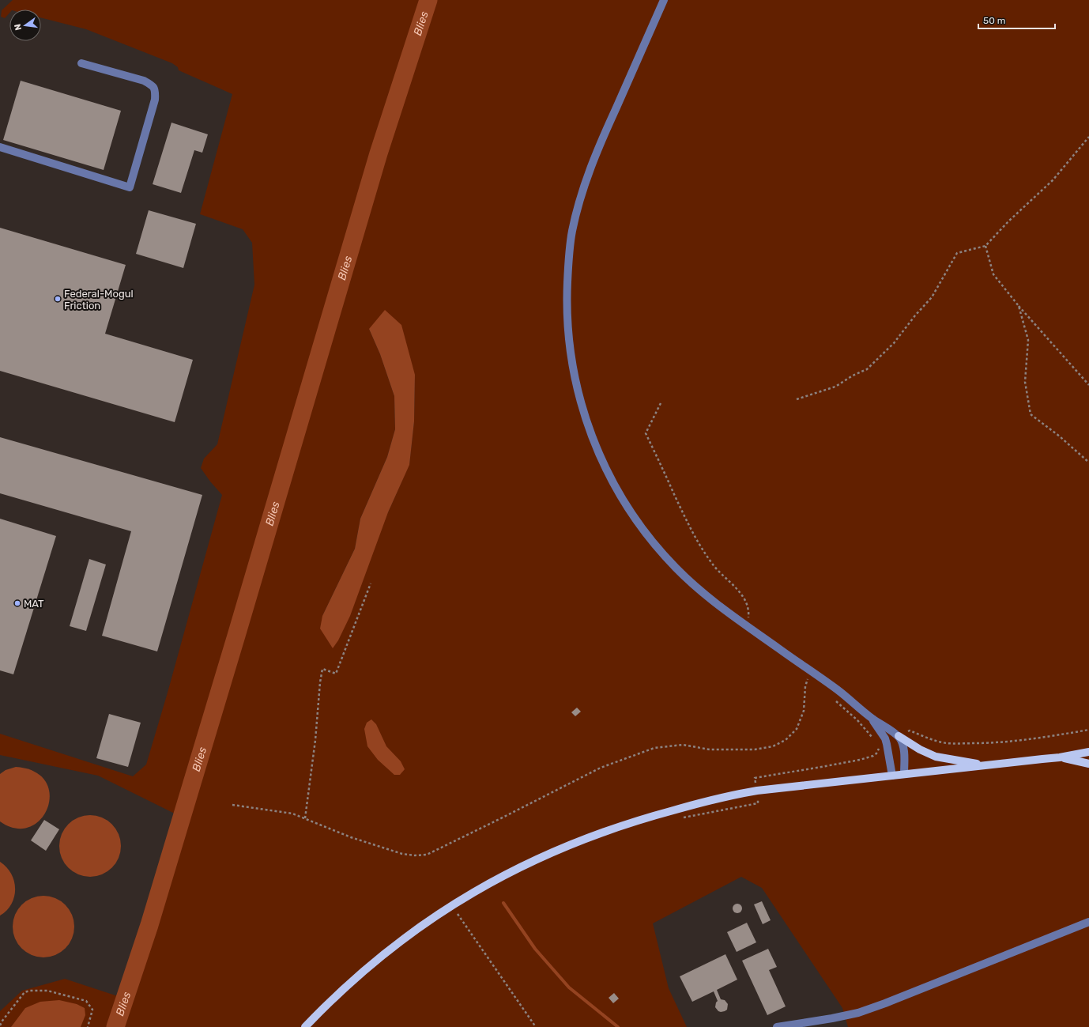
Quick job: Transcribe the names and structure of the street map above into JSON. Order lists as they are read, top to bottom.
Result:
{
  "water": ["Blies"],
  "places": ["Federal-Mogul Friction", "MAT"],
  "scale_bar": "50 m",
  "north": "left"
}
